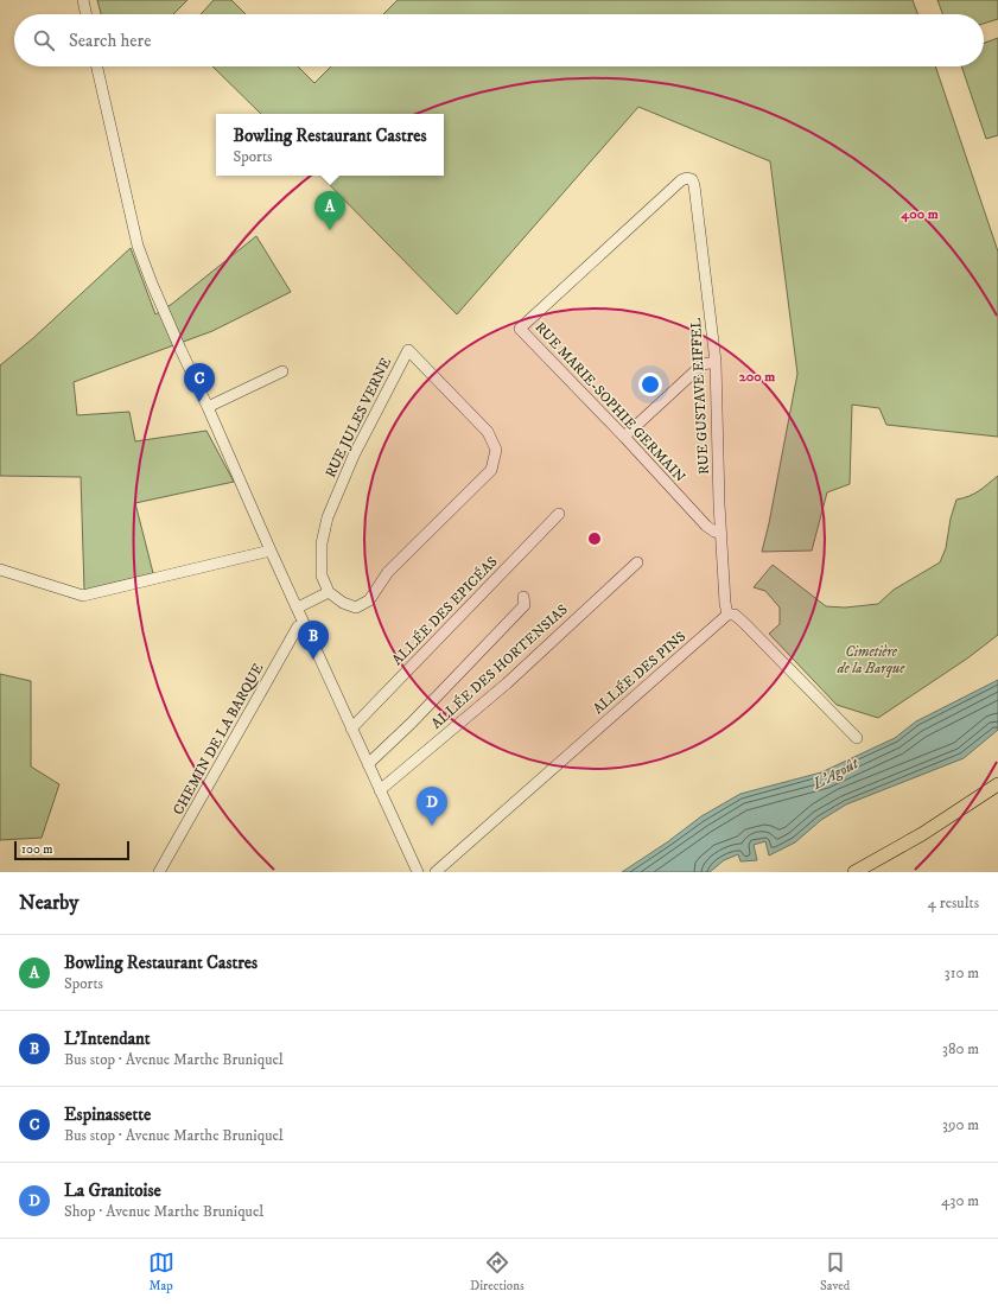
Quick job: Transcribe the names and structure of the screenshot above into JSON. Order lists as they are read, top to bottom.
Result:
{
  "streets": {
    "street": [
      "RUE GUSTAVE EIFFEL",
      "RUE MARIE-SOPHIE GERMAIN",
      "RUE JULES VERNE",
      "ALLÉE DES EPICÉAS",
      "ALLÉE DES HORTENSIAS",
      "ALLÉE DES PINS",
      "CHEMIN DE LA BARQUE"
    ]
  },
  "crossings": [
    ["RUE GUSTAVE EIFFEL", "RUE MARIE-SOPHIE GERMAIN"],
    ["RUE GUSTAVE EIFFEL", "ALLÉE DES PINS"]
  ],
  "water": ["L'Agoût"],
  "parks": ["Cimetière de la Barque"],
  "scale_bar": "100 m",
  "page": {
    "search": "Search here",
    "popup": ["Bowling Restaurant Castres", "Sports"],
    "pins": [
      "A",
      "C",
      "B",
      "D"
    ],
    "scale": "100 m",
    "heading": ["Nearby", "4 results"],
    "list": [
      {
        "mark": "A",
        "name": "Bowling Restaurant Castres",
        "note": "Sports",
        "value": "310 m"
      },
      {
        "mark": "B",
        "name": "L'Intendant",
        "note": "Bus stop · Avenue Marthe Bruniquel",
        "value": "380 m"
      },
      {
        "mark": "C",
        "name": "Espinassette",
        "note": "Bus stop · Avenue Marthe Bruniquel",
        "value": "390 m"
      },
      {
        "mark": "D",
        "name": "La Granitoise",
        "note": "Shop · Avenue Marthe Bruniquel",
        "value": "430 m"
      }
    ],
    "nav": ["Map", "Directions", "Saved"]
  },
  "rings": ["400 m", "200 m"]
}
